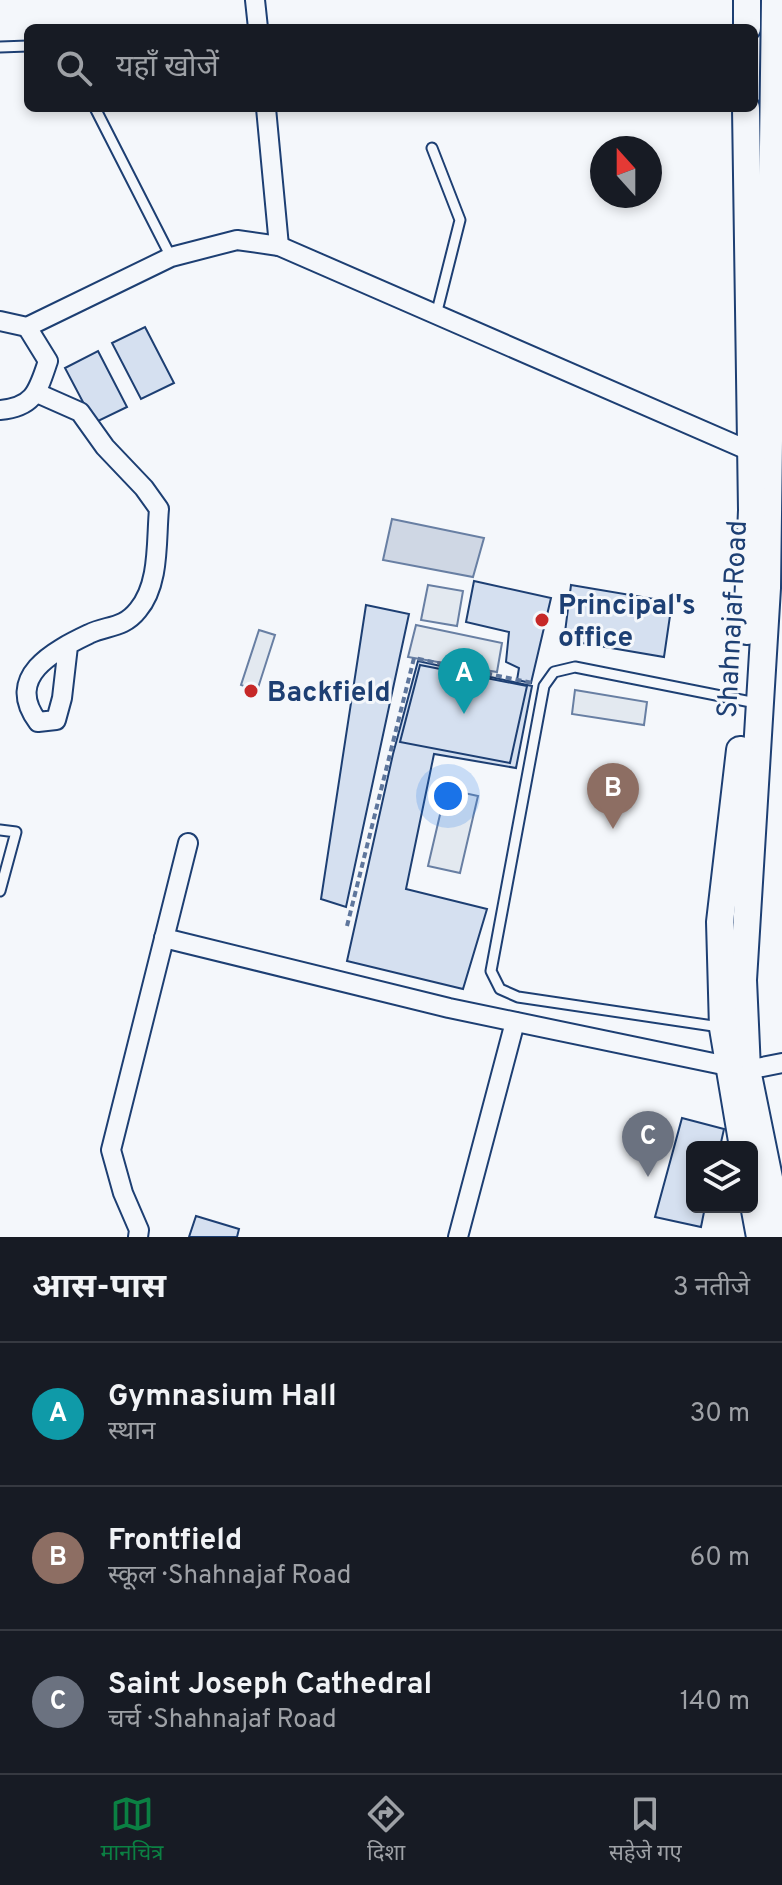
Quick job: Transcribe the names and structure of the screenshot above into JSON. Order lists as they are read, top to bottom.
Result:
{
  "streets": {
    "main road": ["Shahnajaf Road"]
  },
  "places": ["Principal's office", "Backfield"],
  "north": "top",
  "page": {
    "search": "यहाँ खोजें",
    "pins": ["A", "B", "C"],
    "heading": ["आस-पास", "3 नतीजे"],
    "list": [
      {
        "mark": "A",
        "name": "Gymnasium Hall",
        "note": "स्थान",
        "value": "30 m"
      },
      {
        "mark": "B",
        "name": "Frontfield",
        "note": "स्कूल · Shahnajaf Road",
        "value": "60 m"
      },
      {
        "mark": "C",
        "name": "Saint Joseph Cathedral",
        "note": "चर्च · Shahnajaf Road",
        "value": "140 m"
      }
    ],
    "nav": ["मानचित्र", "दिशा", "सहेजे गए"]
  }
}
